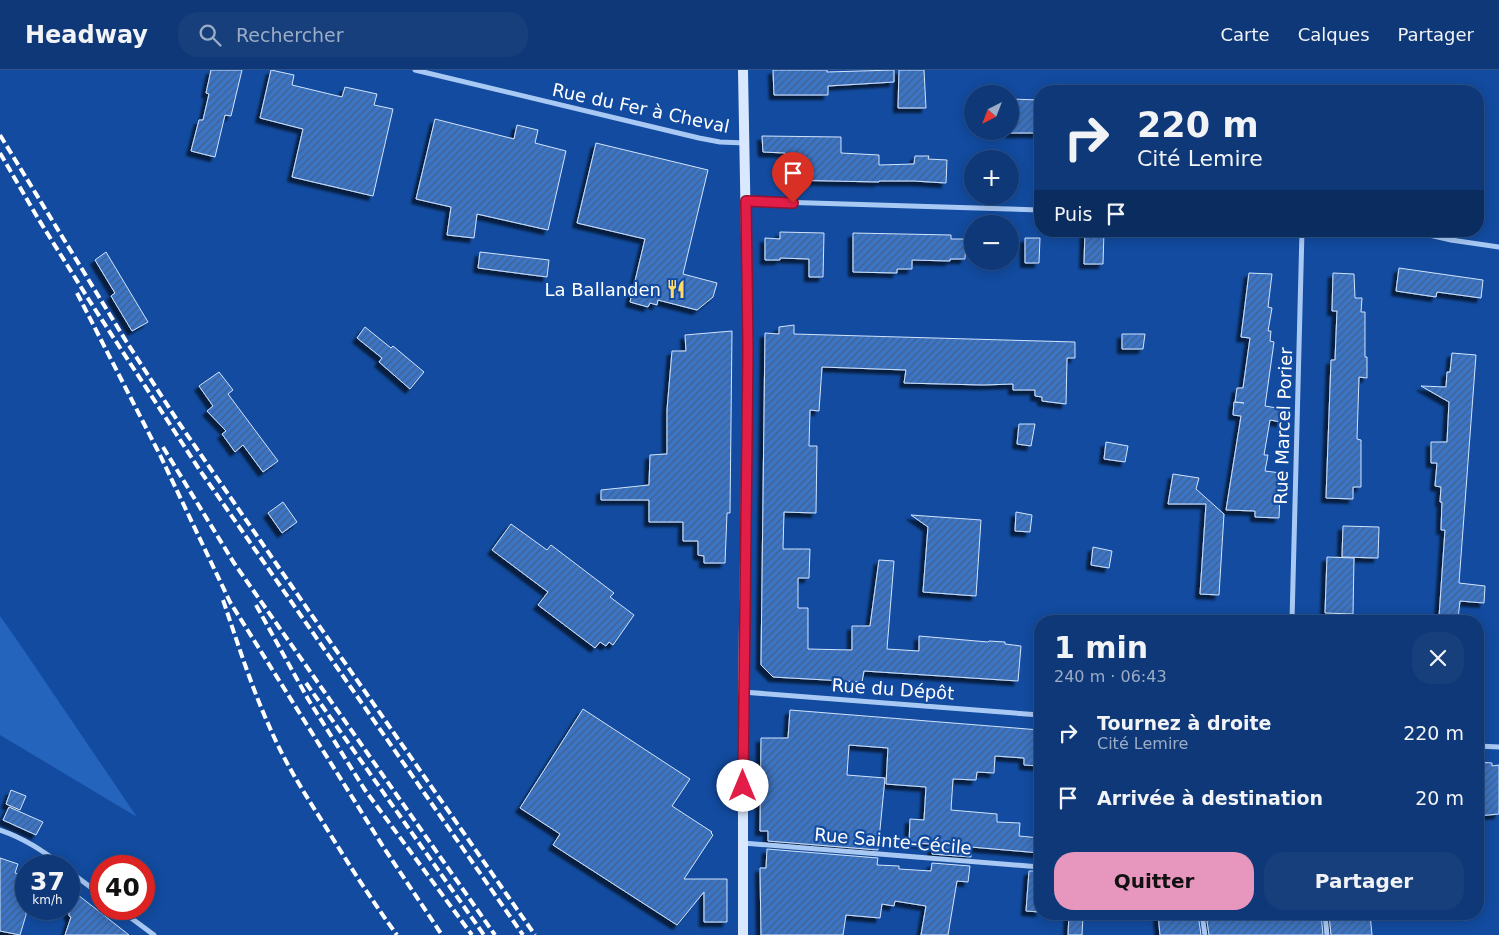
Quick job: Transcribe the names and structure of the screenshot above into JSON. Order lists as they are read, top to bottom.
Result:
{
  "streets": {
    "street": [
      "Rue du Fer à Cheval",
      "Rue Marcel Porier",
      "Rue du Dépôt",
      "Rue Sainte-Cécile"
    ]
  },
  "places": {
    "restaurant": ["La Ballanden"]
  },
  "north": "bottom left",
  "page": {
    "header": "Headway",
    "search": "Rechercher",
    "nav": ["Carte", "Calques", "Partager"],
    "map_buttons": ["+", "−"],
    "turn": ["220 m", "Cité Lemire"],
    "then": "Puis",
    "heading": ["1 min", "240 m · 06:43"],
    "list": [
      {
        "name": "Tournez à droite",
        "note": "Cité Lemire",
        "value": "220 m"
      },
      {
        "name": "Arrivée à destination",
        "value": "20 m"
      }
    ],
    "buttons": ["Quitter", "Partager"],
    "speed": "37 km/h",
    "limit": "40"
  }
}
